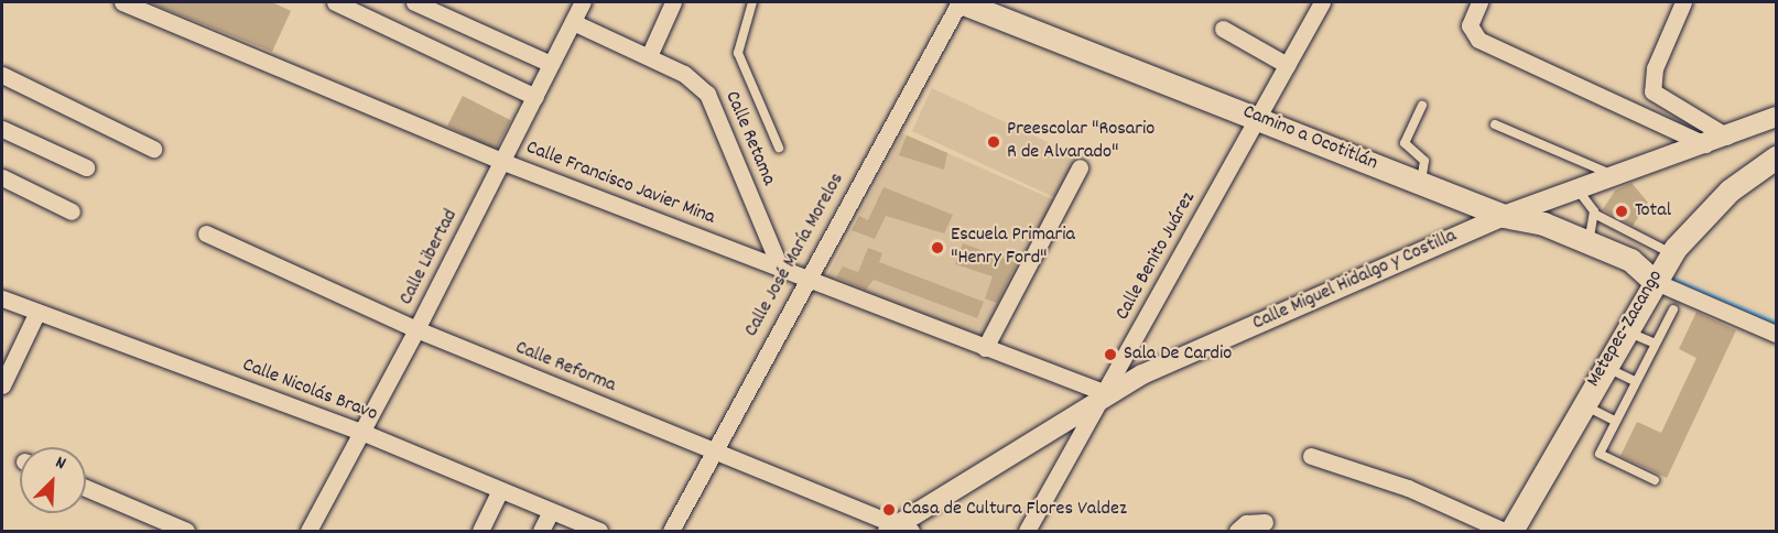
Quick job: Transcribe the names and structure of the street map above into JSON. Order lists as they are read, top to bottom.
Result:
{
  "streets": {
    "main road": ["Camino a Ocotitlán", "Metepec-Zacango"],
    "street": [
      "Calle Retama",
      "Calle Francisco Javier Mina",
      "Calle José María Morelos",
      "Calle Benito Juárez",
      "Calle Libertad",
      "Calle Miguel Hidalgo y Costilla",
      "Calle Reforma",
      "Calle Nicolás Bravo"
    ]
  },
  "crossings": [
    ["Calle Retama", "Calle Francisco Javier Mina"],
    ["Calle Retama", "Calle Libertad"],
    ["Camino a Ocotitlán", "Calle José María Morelos"],
    ["Camino a Ocotitlán", "Calle Benito Juárez"],
    ["Camino a Ocotitlán", "Calle Miguel Hidalgo y Costilla"],
    ["Camino a Ocotitlán", "Metepec-Zacango"],
    ["Calle Francisco Javier Mina", "Calle José María Morelos"],
    ["Calle Francisco Javier Mina", "Calle Benito Juárez"],
    ["Calle Francisco Javier Mina", "Calle Libertad"],
    ["Calle Francisco Javier Mina", "Calle Miguel Hidalgo y Costilla"],
    ["Calle José María Morelos", "Calle Reforma"],
    ["Calle Benito Juárez", "Calle Miguel Hidalgo y Costilla"],
    ["Calle Libertad", "Calle Reforma"],
    ["Calle Libertad", "Calle Nicolás Bravo"],
    ["Calle Miguel Hidalgo y Costilla", "Calle Reforma"]
  ],
  "places": [
    "Preescolar \"Rosario R de Alvarado\"",
    "Total",
    "Escuela Primaria \"Henry Ford\"",
    "Sala De Cardio",
    "Casa de Cultura Flores Valdez"
  ],
  "north": "top right"
}
